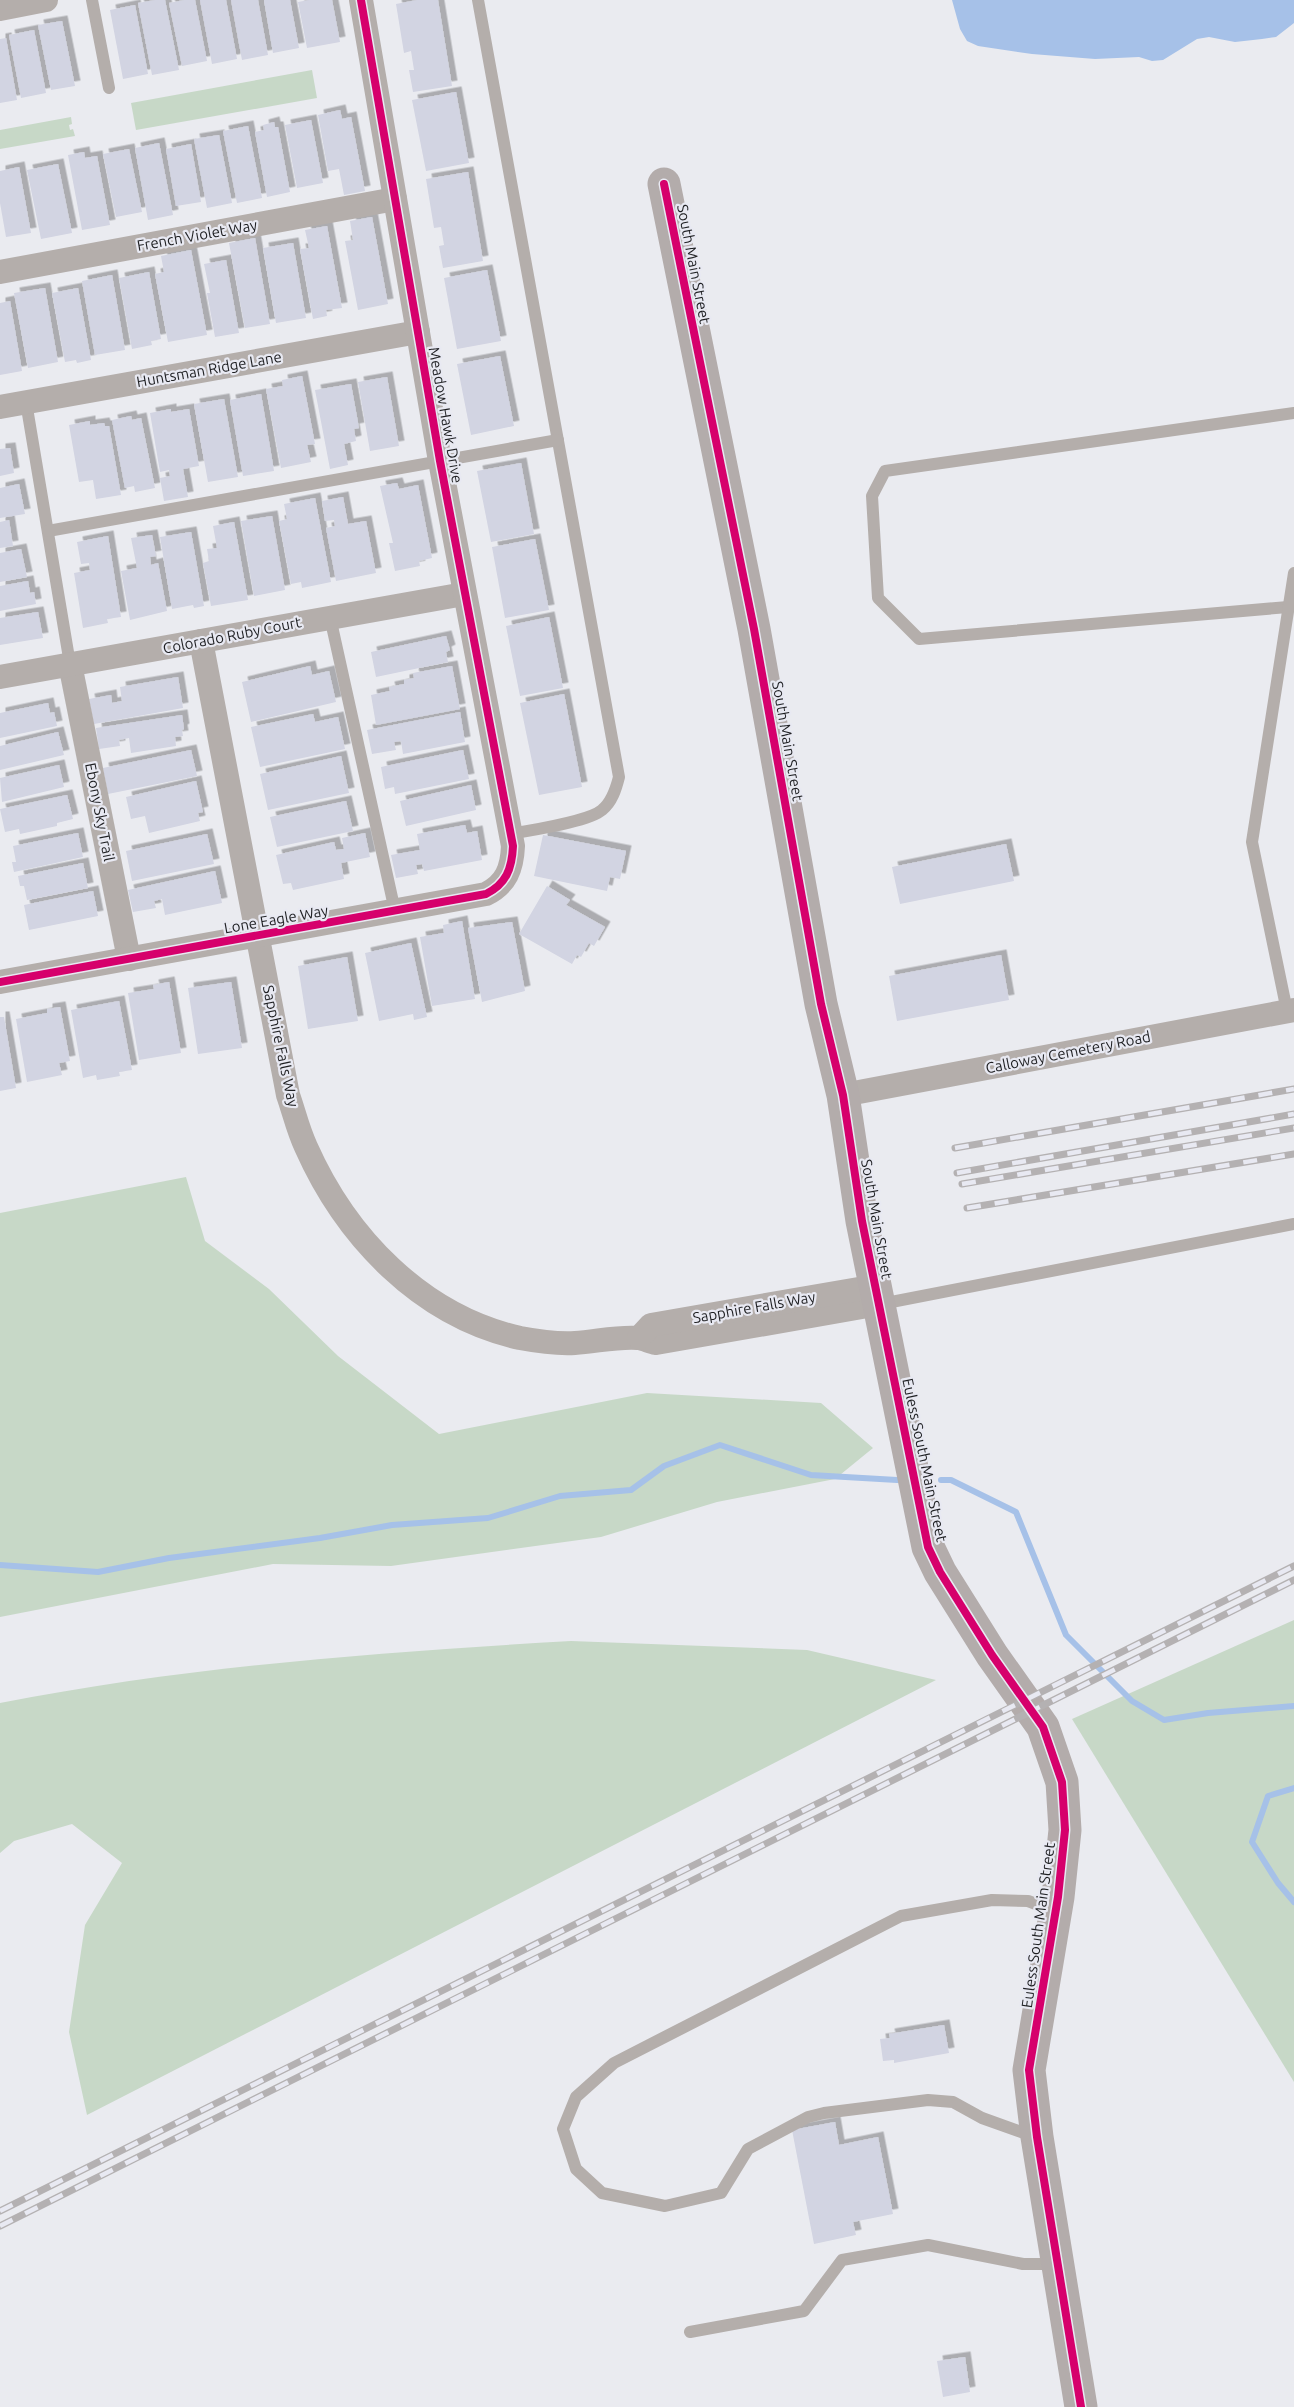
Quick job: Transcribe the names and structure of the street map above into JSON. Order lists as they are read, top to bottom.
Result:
{
  "streets": {
    "street": [
      "French Violet Way",
      "South Main Street",
      "Huntsman Ridge Lane",
      "Meadow Hawk Drive",
      "Colorado Ruby Court",
      "Ebony Sky Trail",
      "Lone Eagle Way",
      "Sapphire Falls Way",
      "Calloway Cemetery Road",
      "Euless South Main Street"
    ]
  },
  "crossings": [
    ["French Violet Way", "Meadow Hawk Drive"],
    ["South Main Street", "Sapphire Falls Way"],
    ["South Main Street", "Calloway Cemetery Road"],
    ["South Main Street", "Euless South Main Street"],
    ["Huntsman Ridge Lane", "Meadow Hawk Drive"],
    ["Meadow Hawk Drive", "Colorado Ruby Court"],
    ["Meadow Hawk Drive", "Lone Eagle Way"],
    ["Colorado Ruby Court", "Ebony Sky Trail"],
    ["Colorado Ruby Court", "Sapphire Falls Way"],
    ["Ebony Sky Trail", "Lone Eagle Way"],
    ["Lone Eagle Way", "Sapphire Falls Way"],
    ["Sapphire Falls Way", "Euless South Main Street"]
  ]
}
